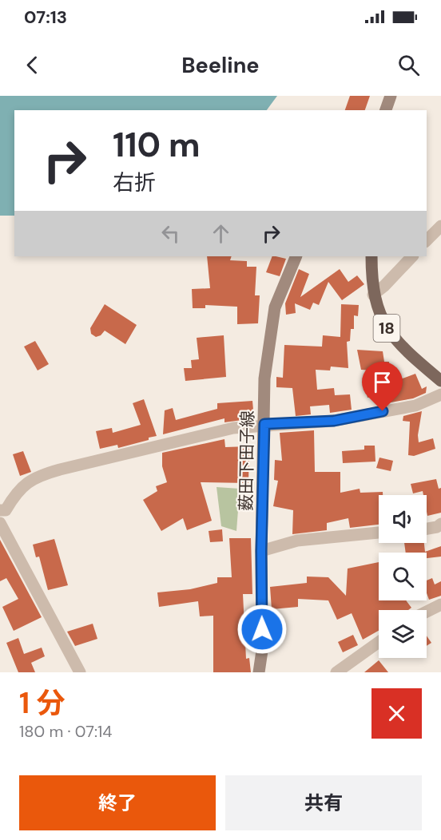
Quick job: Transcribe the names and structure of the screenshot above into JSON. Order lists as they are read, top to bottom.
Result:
{
  "streets": {
    "main road": ["18", "薮田下田子線"]
  },
  "page": {
    "status": "07:13",
    "header": "Beeline",
    "turn": ["110 m", "右折"],
    "heading": ["1 分", "180 m · 07:14"],
    "buttons": ["終了", "共有"]
  }
}
